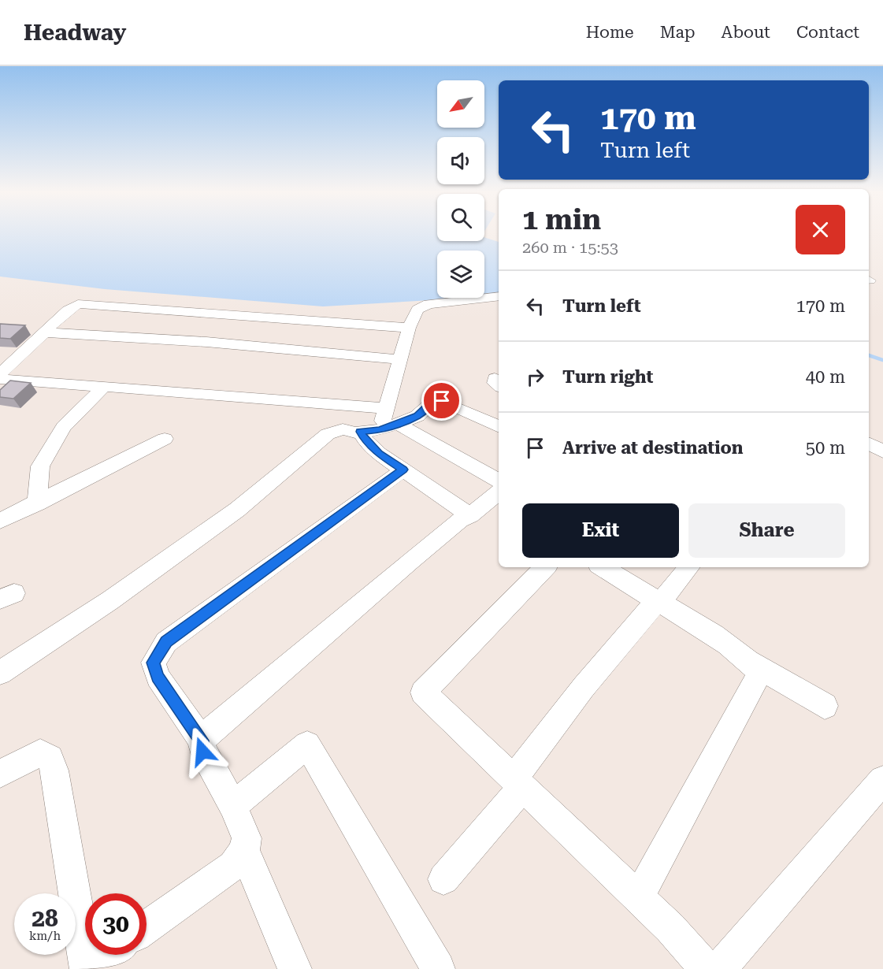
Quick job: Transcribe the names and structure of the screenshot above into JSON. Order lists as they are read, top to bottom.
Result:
{
  "north": "bottom left",
  "page": {
    "header": "Headway",
    "nav": [
      "Home",
      "Map",
      "About",
      "Contact"
    ],
    "turn": ["170 m", "Turn left"],
    "heading": ["1 min", "260 m · 15:53"],
    "list": [
      {
        "name": "Turn left",
        "value": "170 m"
      },
      {
        "name": "Turn right",
        "value": "40 m"
      },
      {
        "name": "Arrive at destination",
        "value": "50 m"
      }
    ],
    "buttons": ["Exit", "Share"],
    "speed": "28 km/h",
    "limit": "30"
  }
}
